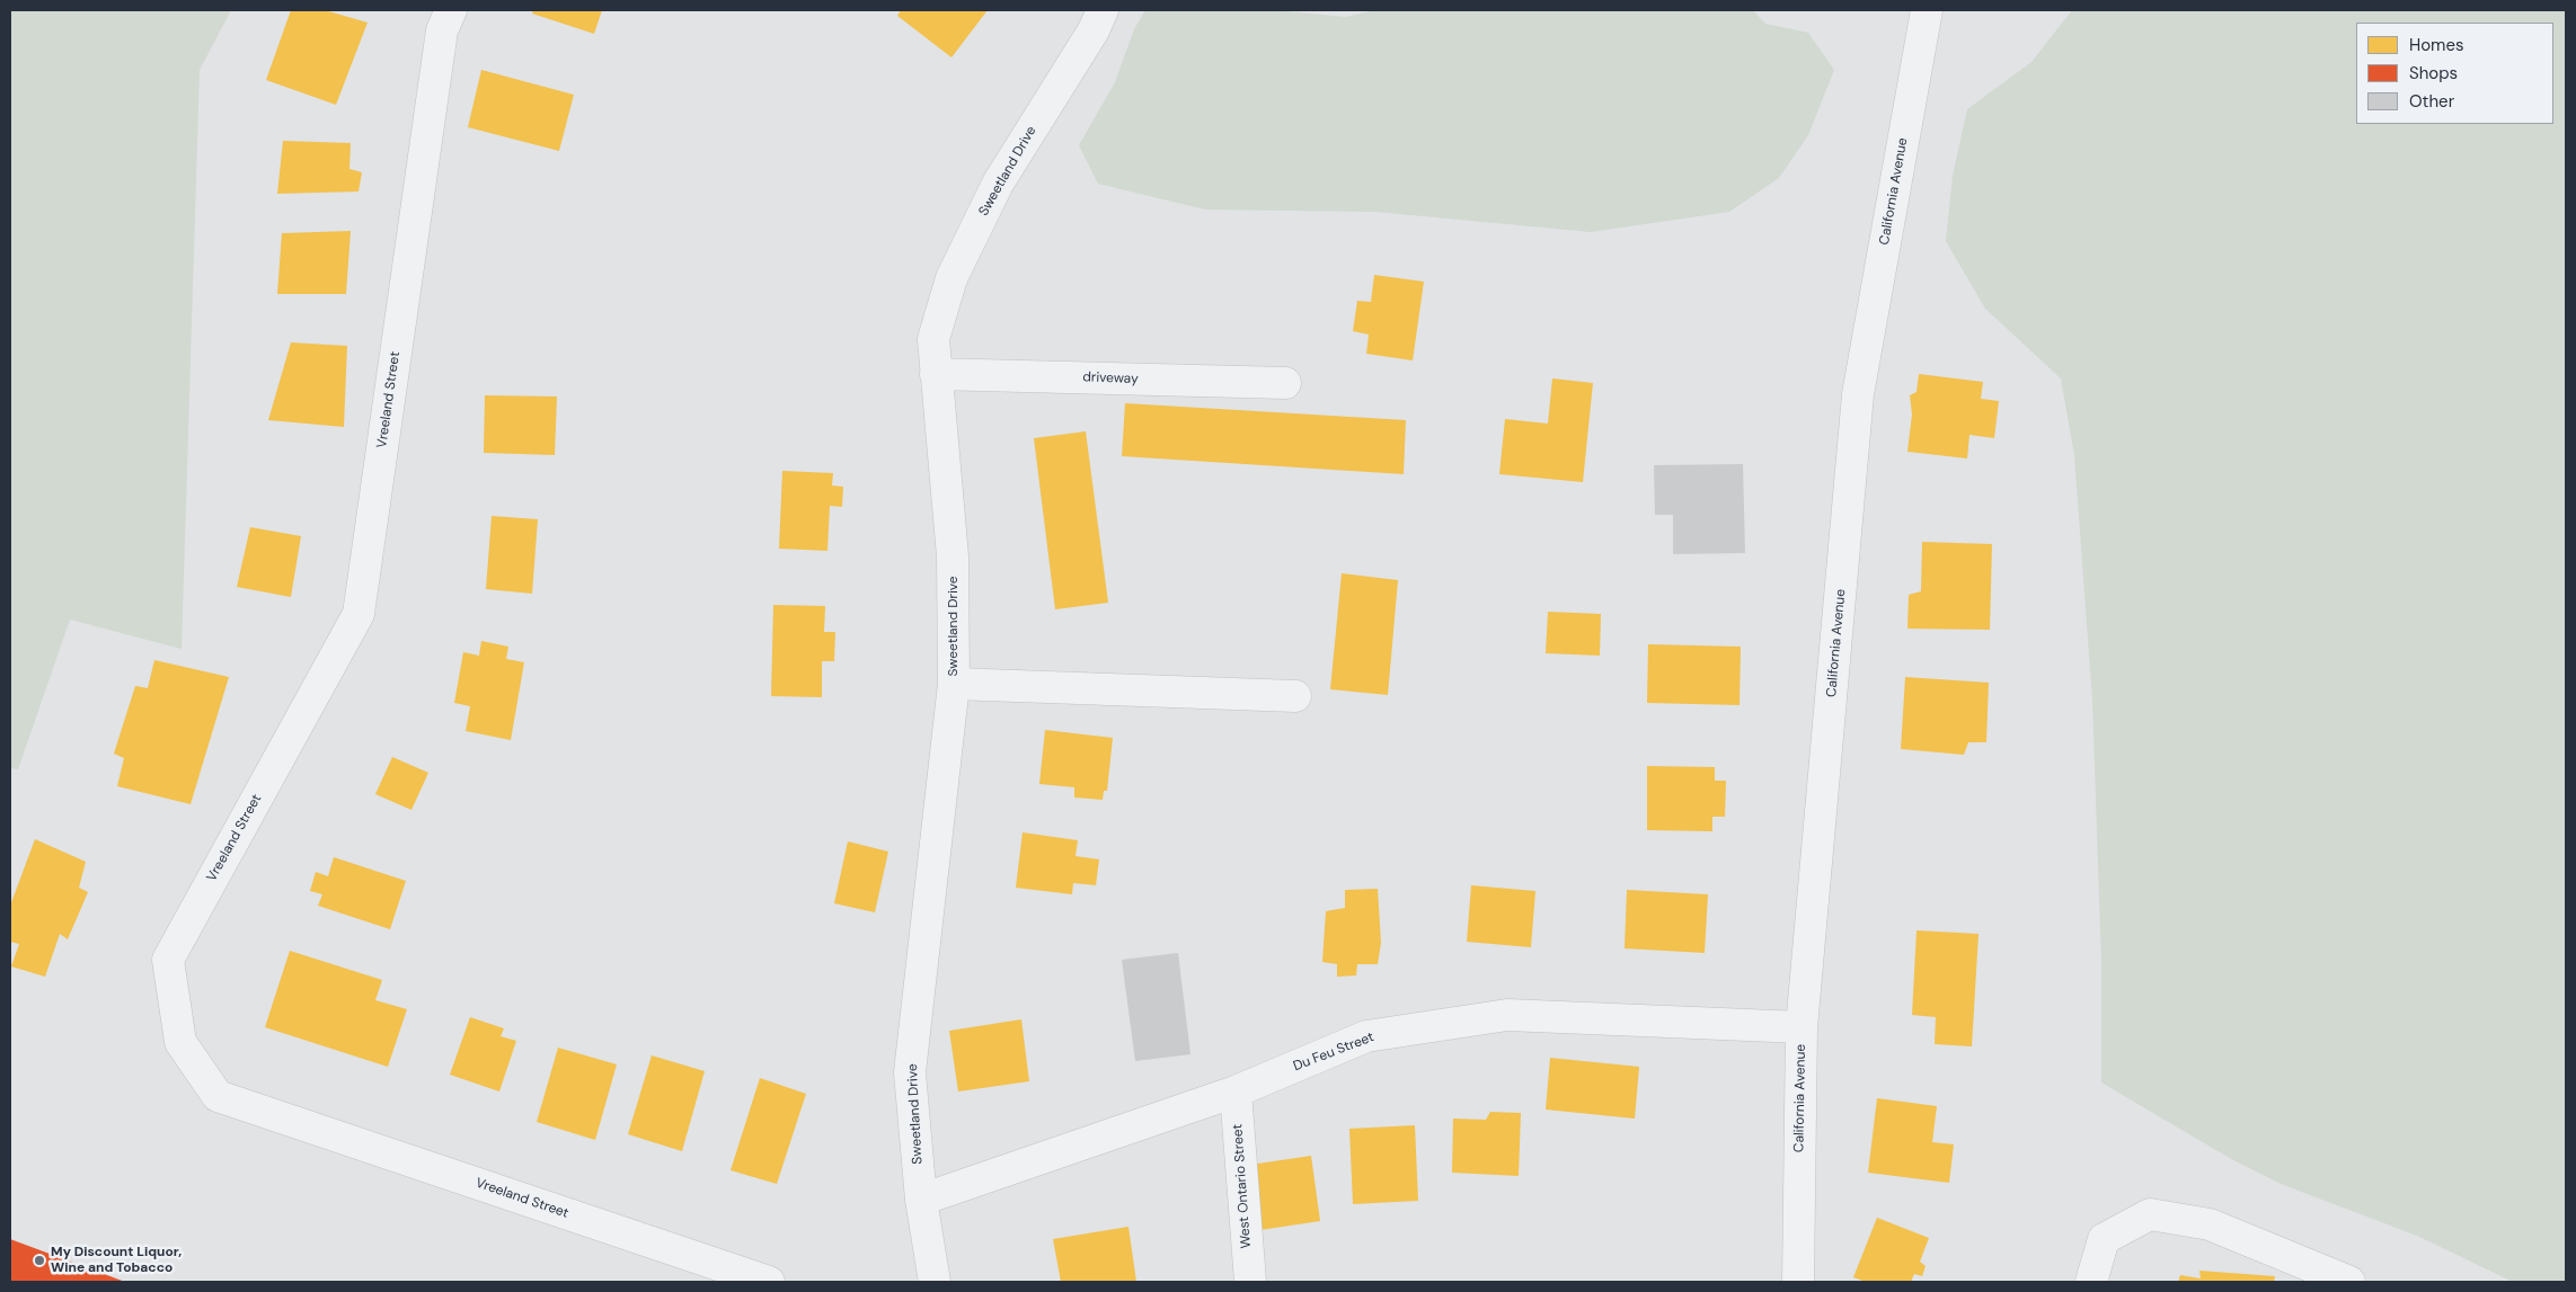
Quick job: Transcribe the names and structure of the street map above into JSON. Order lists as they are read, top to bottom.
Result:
{
  "streets": {
    "street": [
      "Sweetland Drive",
      "California Avenue",
      "driveway",
      "Vreeland Street",
      "Du Feu Street",
      "West Ontario Street"
    ]
  },
  "crossings": [
    ["Sweetland Drive", "driveway"],
    ["Sweetland Drive", "Du Feu Street"],
    ["California Avenue", "Du Feu Street"],
    ["Du Feu Street", "West Ontario Street"]
  ],
  "places": ["My Discount Liquor, Wine and Tobacco"],
  "legend": ["Homes", "Shops", "Other"]
}
